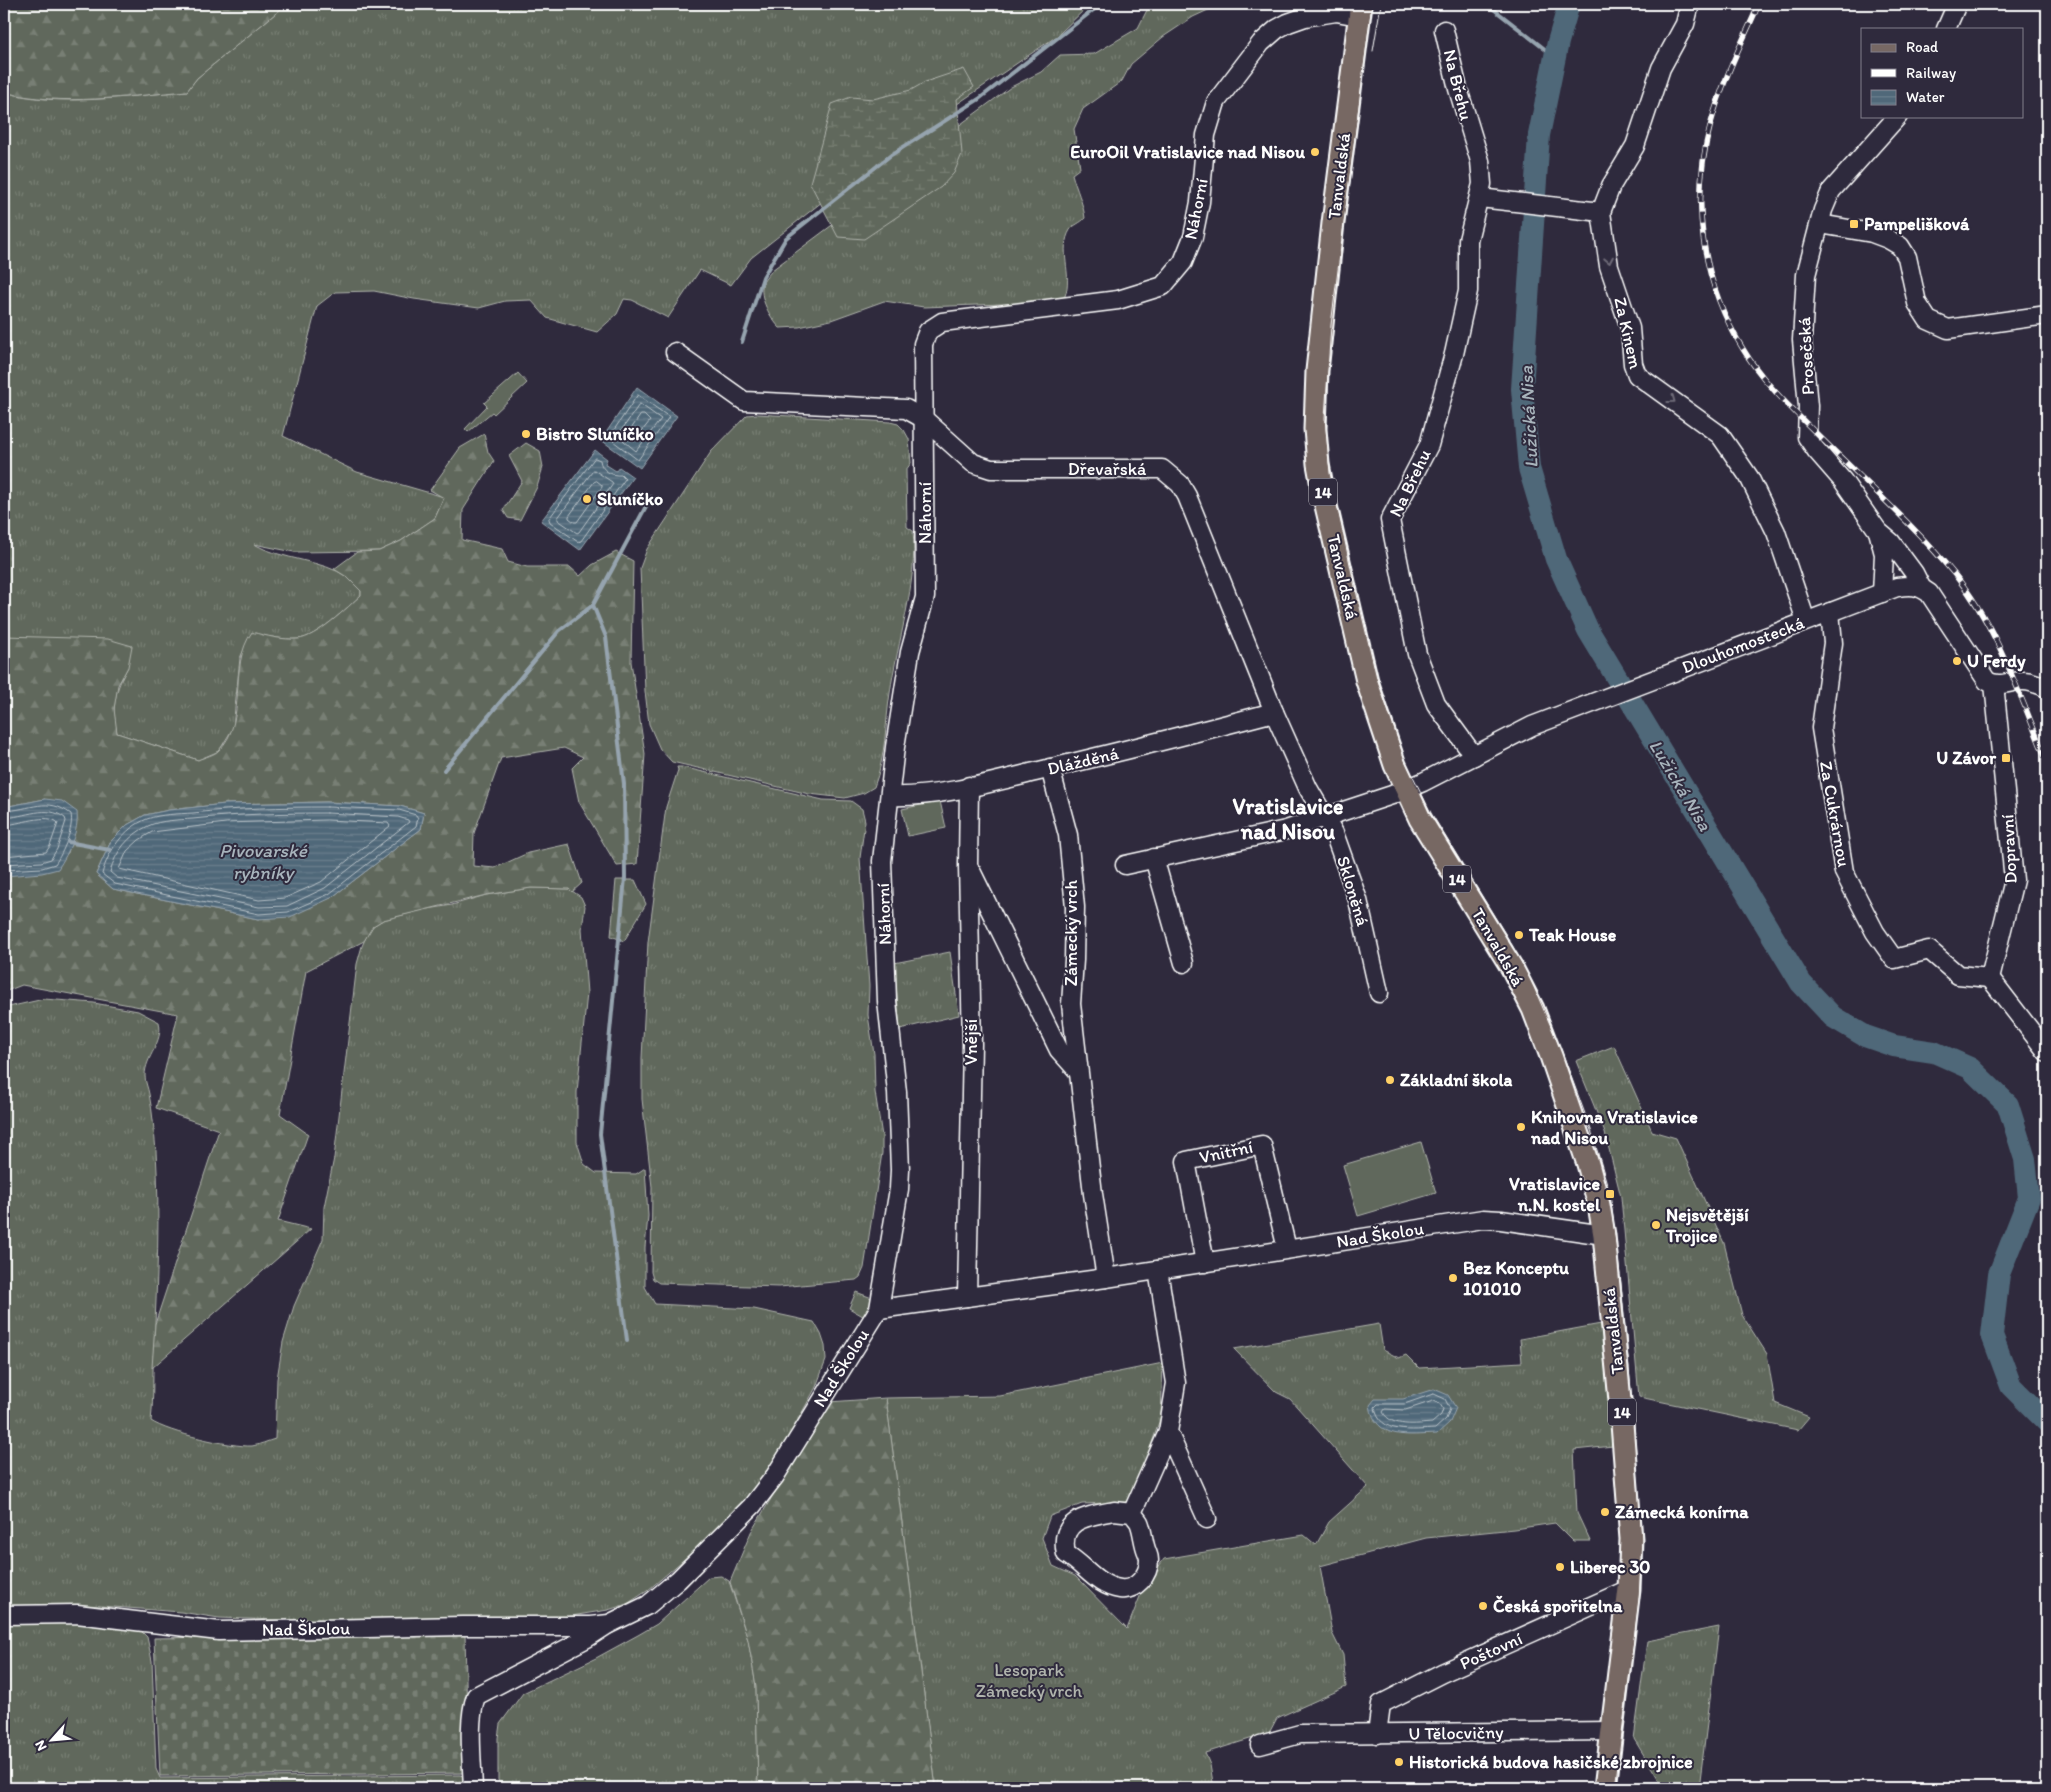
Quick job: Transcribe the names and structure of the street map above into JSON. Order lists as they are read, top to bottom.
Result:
{
  "streets": {
    "main road": ["Tanvaldská", "14"],
    "street": [
      "Na Břehu",
      "Náhorní",
      "Za Kinem",
      "Prosečská",
      "Dřevařská",
      "Dlouhomostecká",
      "Dlážděná",
      "Za Cukrárnou",
      "Dopravní",
      "Skloněná",
      "Zámecký vrch",
      "Vnější",
      "Vnitřní",
      "Nad Školou",
      "Poštovní",
      "U Tělocvičny"
    ]
  },
  "crossings": [
    ["Na Břehu", "Dlouhomostecká"],
    ["Tanvaldská", "Náhorní"],
    ["Tanvaldská", "Dlouhomostecká"],
    ["Tanvaldská", "Nad Školou"],
    ["Tanvaldská", "Poštovní"],
    ["Tanvaldská", "U Tělocvičny"],
    ["Náhorní", "Dřevařská"],
    ["Náhorní", "Dlážděná"],
    ["Náhorní", "Nad Školou"],
    ["Za Kinem", "Dlouhomostecká"],
    ["Prosečská", "Dlouhomostecká"],
    ["Dřevařská", "Dlážděná"],
    ["Dřevařská", "Skloněná"],
    ["Dlouhomostecká", "Za Cukrárnou"],
    ["Dlážděná", "Zámecký vrch"],
    ["Dlážděná", "Vnější"],
    ["Za Cukrárnou", "Dopravní"],
    ["Zámecký vrch", "Nad Školou"],
    ["Vnější", "Nad Školou"],
    ["Vnitřní", "Nad Školou"],
    ["Poštovní", "U Tělocvičny"]
  ],
  "one_way": ["Za Kinem"],
  "districts": ["Vratislavice nad Nisou"],
  "water": ["Lužická Nisa", "Pivovarské rybníky"],
  "parks": ["Lesopark Zámecký vrch"],
  "places": {
    "other": [
      "EuroOil Vratislavice nad Nisou",
      "Bistro Sluníčko",
      "Sluníčko",
      "U Ferdy",
      "Teak House",
      "Základní škola",
      "Knihovna Vratislavice nad Nisou",
      "Nejsvětější Trojice",
      "Bez Konceptu 101010",
      "Zámecká konírna",
      "Liberec 30",
      "Česká spořitelna",
      "Historická budova hasičské zbrojnice"
    ],
    "transit": ["Pampelišková", "U Závor", "Vratislavice n.N. kostel"]
  },
  "legend": ["Road", "Railway", "Water"],
  "north": "bottom left"
}
